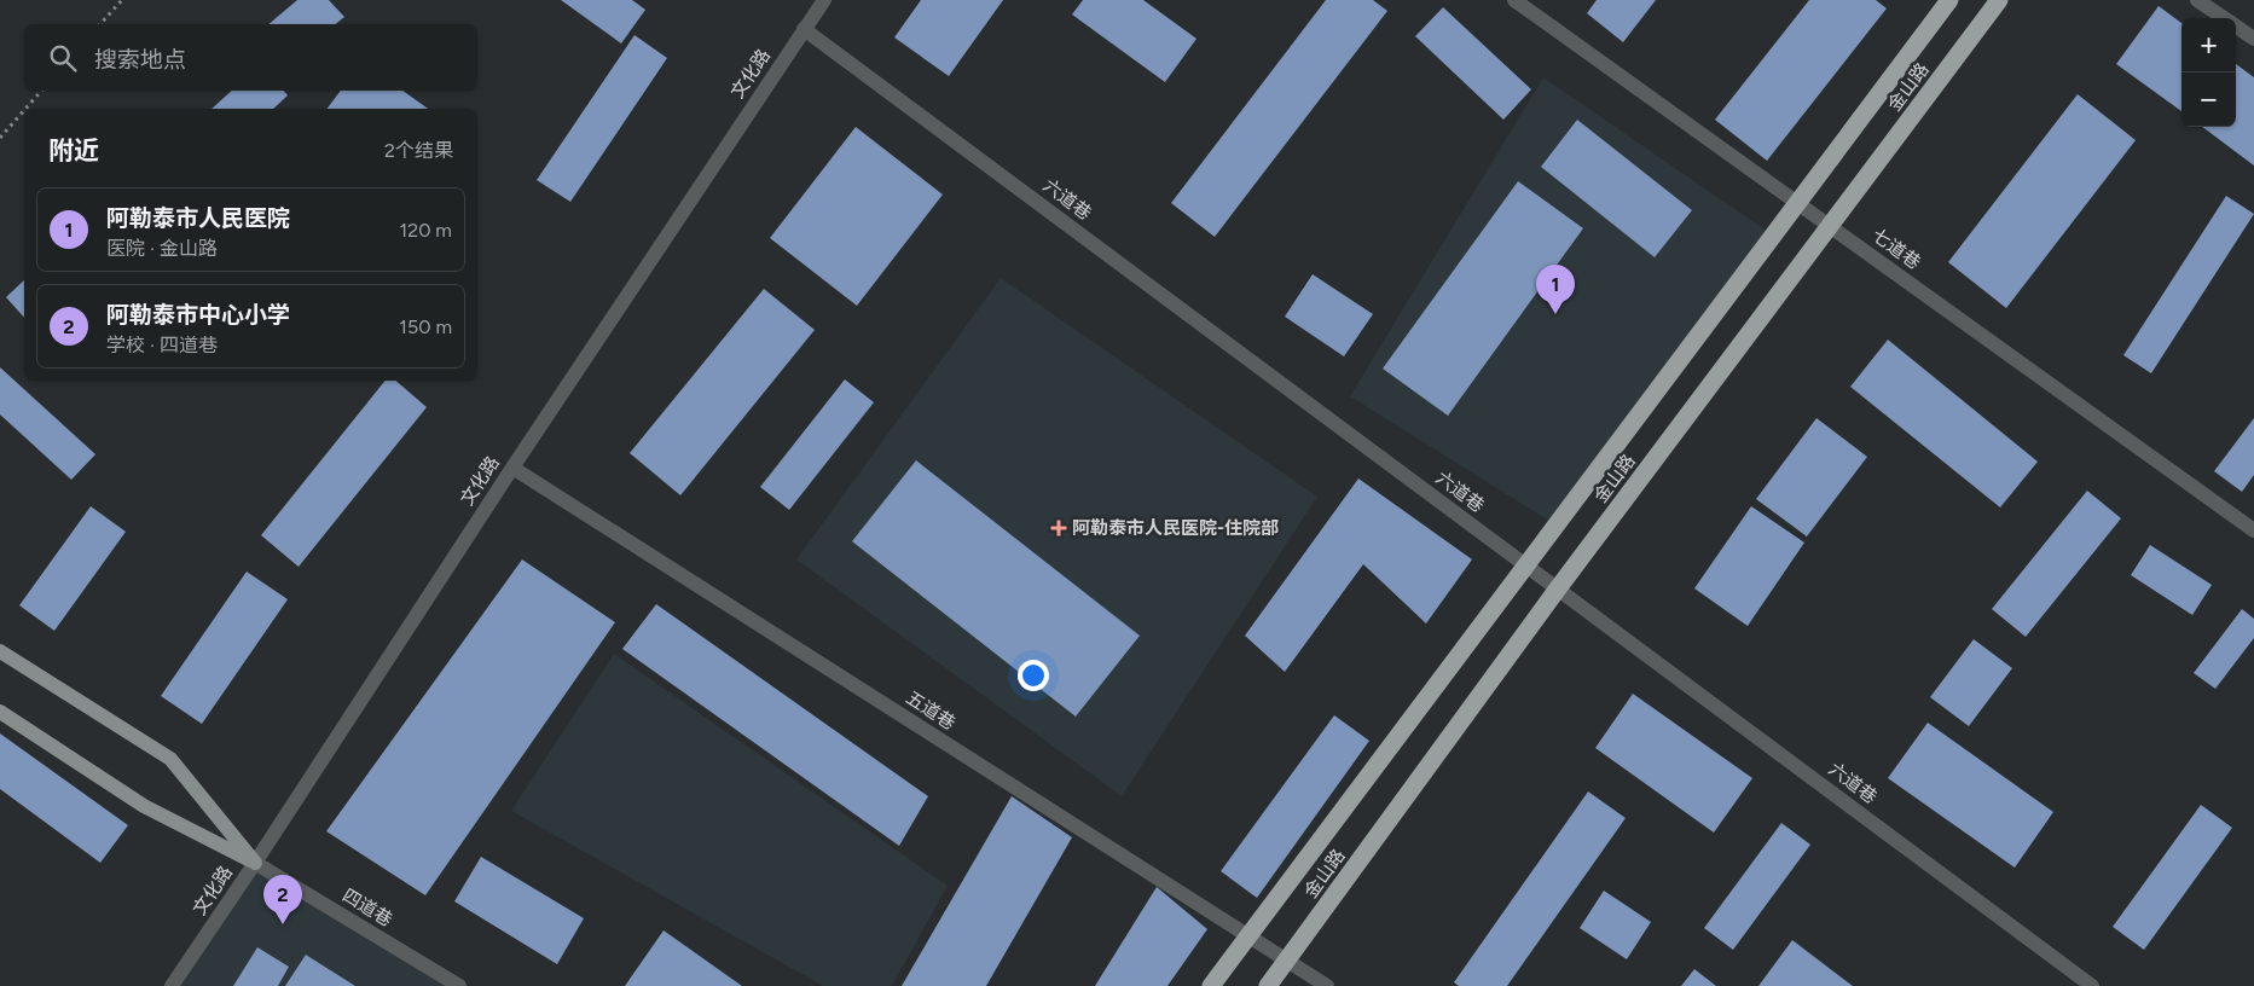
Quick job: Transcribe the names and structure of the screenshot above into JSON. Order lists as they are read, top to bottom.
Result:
{
  "streets": {
    "highway": ["金山路"],
    "street": [
      "文化路",
      "六道巷",
      "七道巷",
      "五道巷",
      "四道巷"
    ]
  },
  "crossings": [
    ["文化路", "六道巷"],
    ["文化路", "五道巷"],
    ["文化路", "四道巷"],
    ["金山路", "六道巷"],
    ["金山路", "七道巷"],
    ["金山路", "五道巷"]
  ],
  "places": {
    "health": ["阿勒泰市人民医院-住院部"]
  },
  "page": {
    "map_buttons": ["+", "−"],
    "search": "搜索地点",
    "heading": ["附近", "2个结果"],
    "list": [
      {
        "mark": "1",
        "name": "阿勒泰市人民医院",
        "note": "医院 · 金山路",
        "value": "120 m"
      },
      {
        "mark": "2",
        "name": "阿勒泰市中心小学",
        "note": "学校 · 四道巷",
        "value": "150 m"
      }
    ],
    "pins": ["1", "2"]
  }
}
